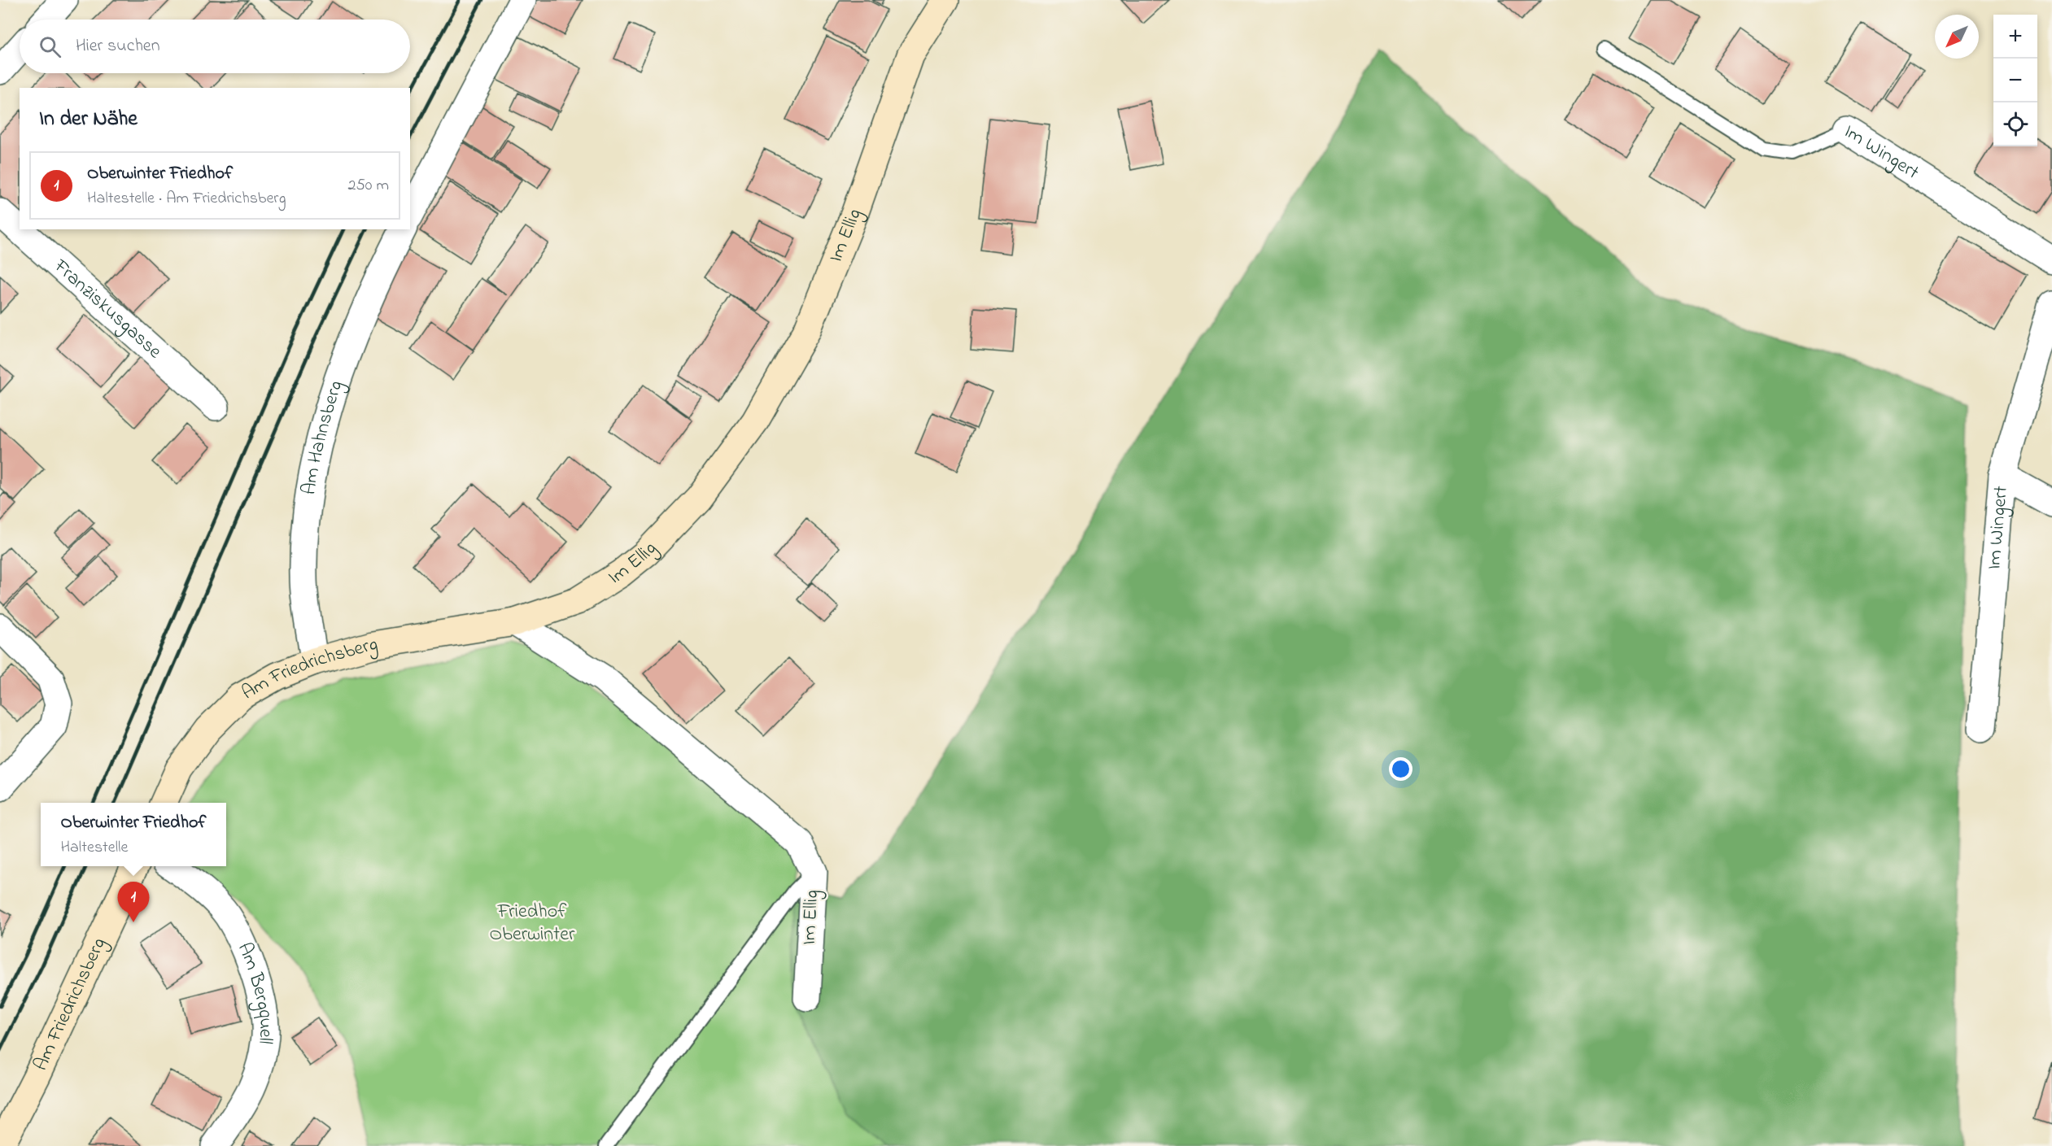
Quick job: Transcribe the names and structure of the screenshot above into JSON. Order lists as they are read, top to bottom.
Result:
{
  "streets": {
    "street": [
      "Im Wingert",
      "Im Ellig",
      "Franziskusgasse",
      "Am Hahnsberg",
      "Am Friedrichsberg",
      "Am Bergquell"
    ]
  },
  "crossings": [
    ["Im Ellig", "Am Friedrichsberg"],
    ["Am Hahnsberg", "Am Friedrichsberg"]
  ],
  "parks": ["Friedhof Oberwinter"],
  "north": "bottom left",
  "page": {
    "map_buttons": ["+", "−"],
    "search": "Hier suchen",
    "heading": "In der Nähe",
    "list": [
      {
        "mark": "1",
        "name": "Oberwinter Friedhof",
        "note": "Haltestelle · Am Friedrichsberg",
        "value": "250 m"
      }
    ],
    "popup": ["Oberwinter Friedhof", "Haltestelle"],
    "pins": "1"
  }
}
